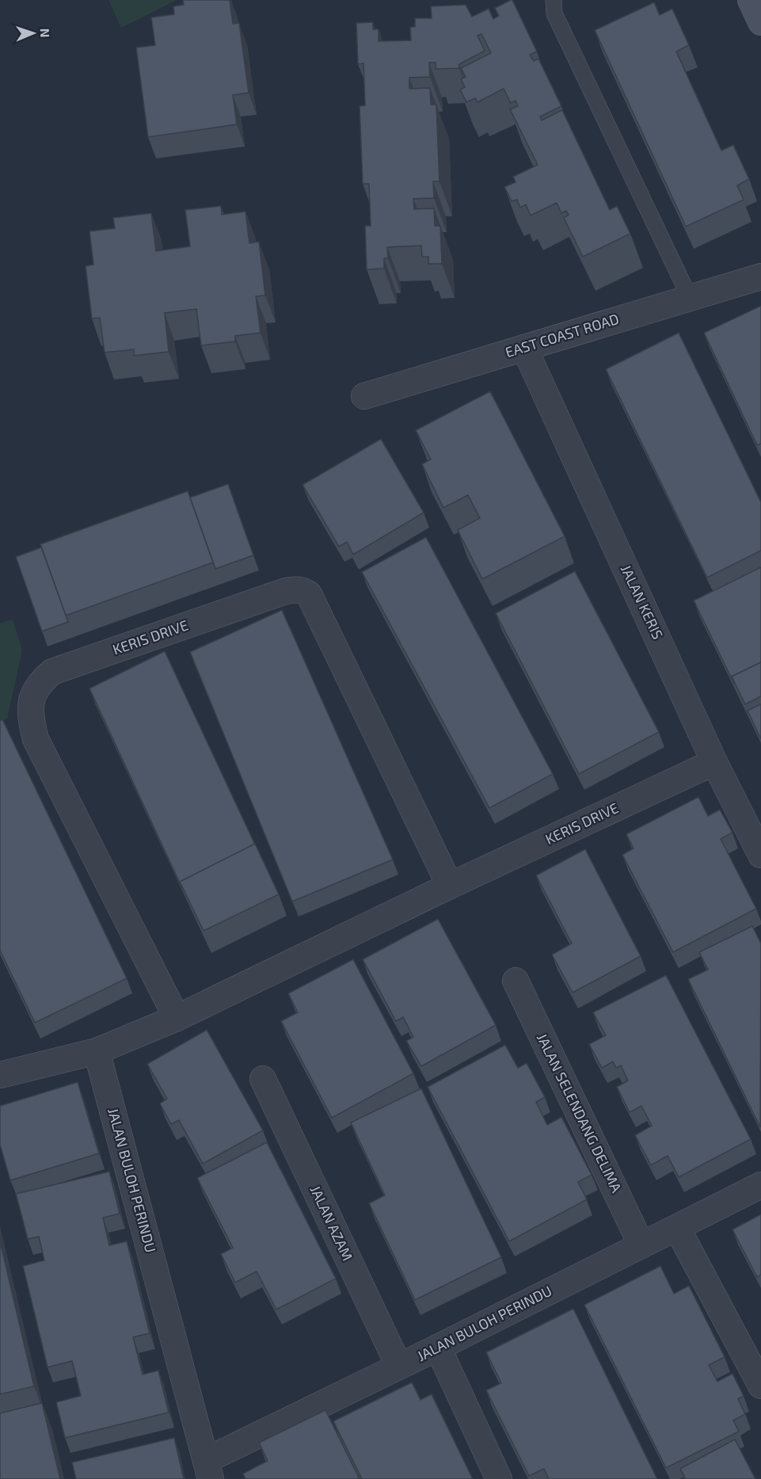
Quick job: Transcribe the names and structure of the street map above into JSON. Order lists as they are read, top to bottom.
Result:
{
  "streets": {
    "street": [
      "EAST COAST ROAD",
      "JALAN KERIS",
      "KERIS DRIVE",
      "JALAN SELENDANG DELIMA",
      "JALAN BULOH PERINDU",
      "JALAN AZAM"
    ]
  },
  "crossings": [
    ["EAST COAST ROAD", "JALAN KERIS"],
    ["JALAN KERIS", "KERIS DRIVE"],
    ["KERIS DRIVE", "JALAN BULOH PERINDU"],
    ["JALAN SELENDANG DELIMA", "JALAN BULOH PERINDU"],
    ["JALAN BULOH PERINDU", "JALAN AZAM"]
  ],
  "north": "right"
}
